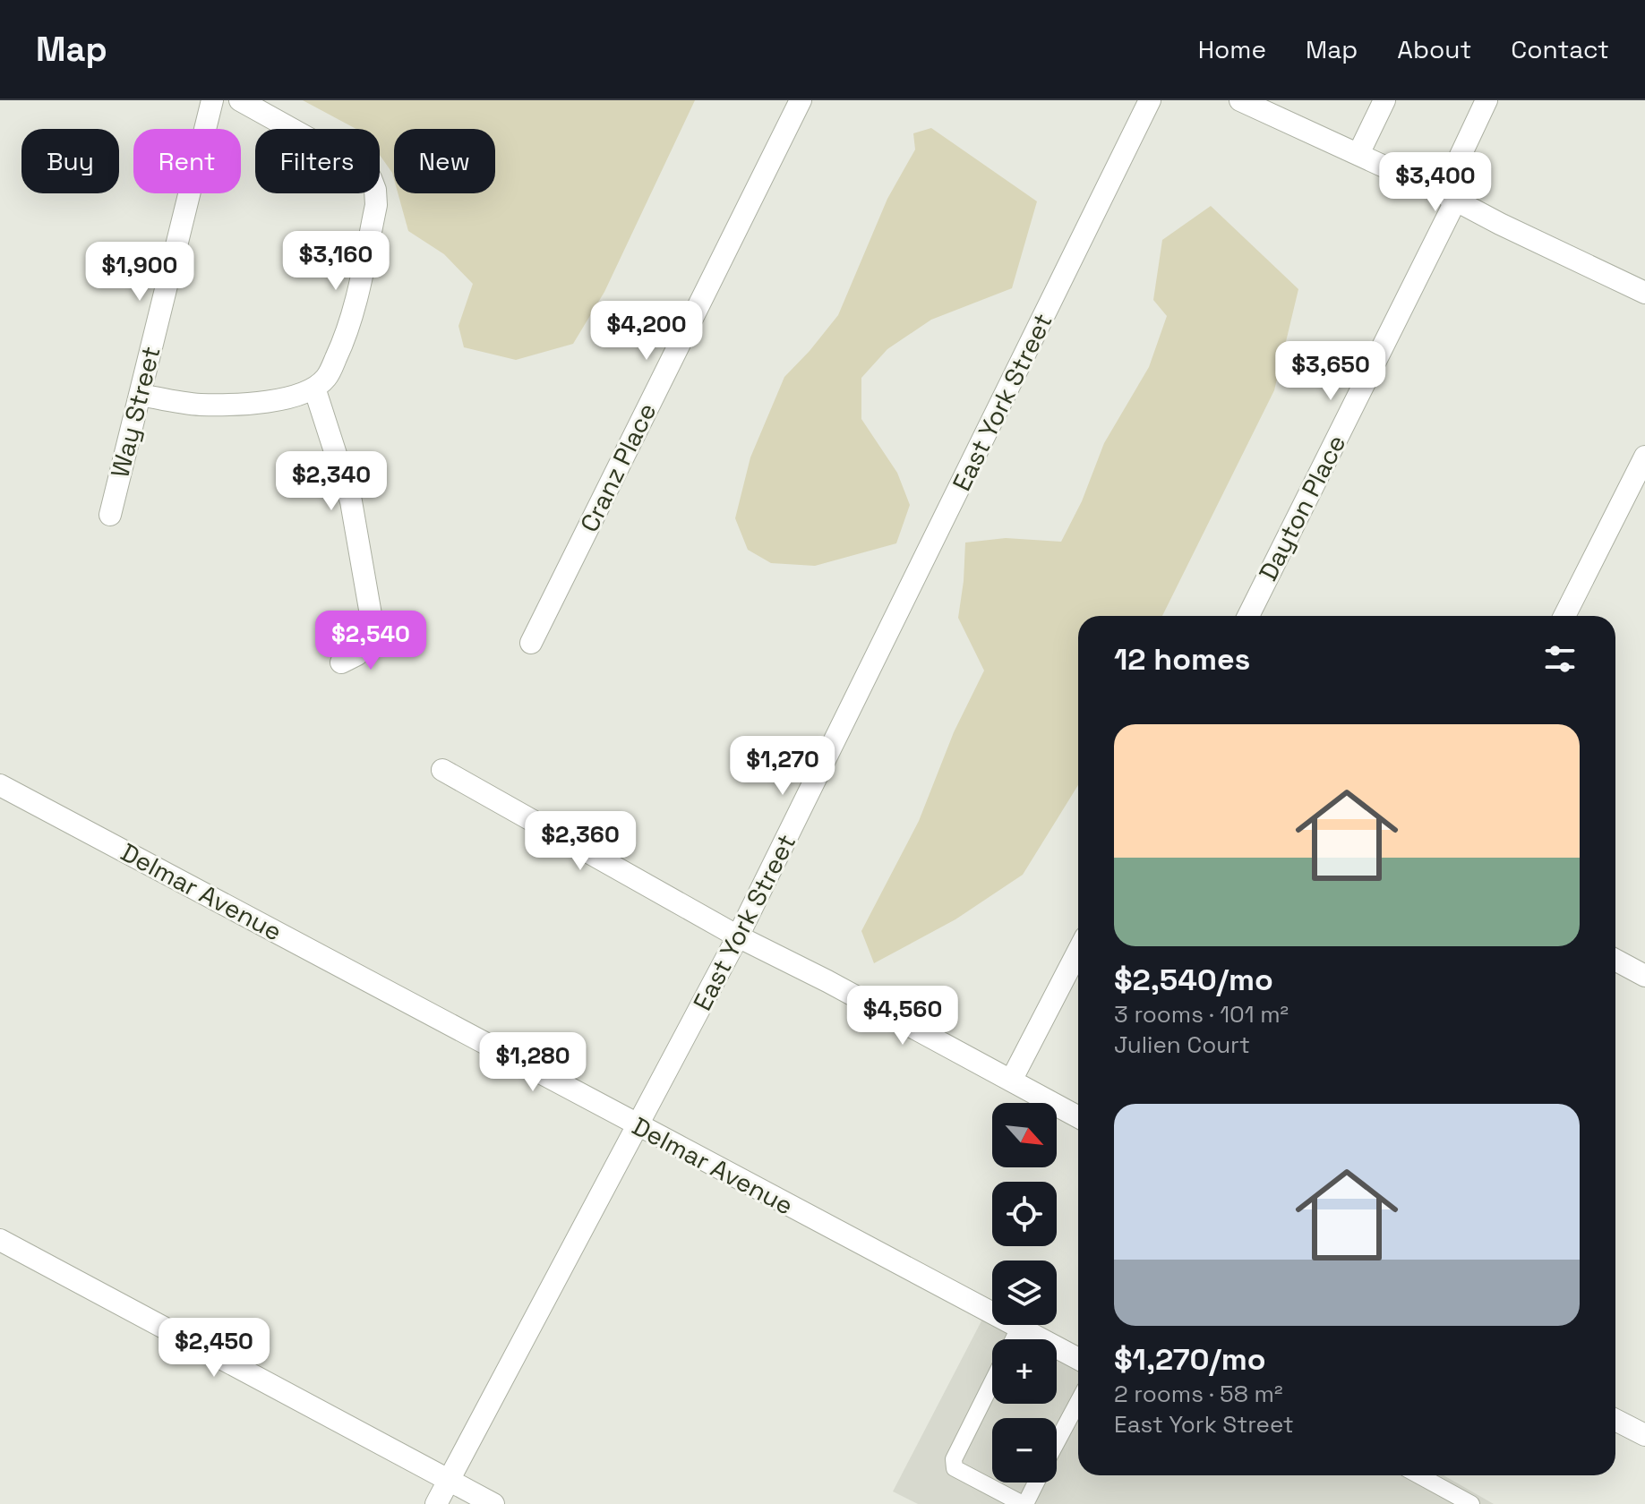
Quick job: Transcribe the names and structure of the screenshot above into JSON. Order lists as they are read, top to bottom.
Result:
{
  "streets": {
    "street": [
      "East York Street",
      "Way Street",
      "Cranz Place",
      "Dayton Place",
      "Delmar Avenue"
    ]
  },
  "crossings": [
    ["East York Street", "Delmar Avenue"]
  ],
  "north": "bottom right",
  "page": {
    "header": "Map",
    "nav": [
      "Home",
      "Map",
      "About",
      "Contact"
    ],
    "chip": [
      "Buy",
      "Rent",
      "Filters",
      "New"
    ],
    "price": [
      "$3,400",
      "$3,160",
      "$1,900",
      "$4,200",
      "$3,650",
      "$2,340",
      "$2,540",
      "$1,270",
      "$2,360",
      "$4,560",
      "$1,280",
      "$2,450"
    ],
    "heading": "12 homes",
    "list": [
      {
        "name": "$2,540/mo",
        "note": "3 rooms · 101 m² · Julien Court"
      },
      {
        "name": "$1,270/mo",
        "note": "2 rooms · 58 m² · East York Street"
      }
    ],
    "map_buttons": ["+", "−"]
  }
}
